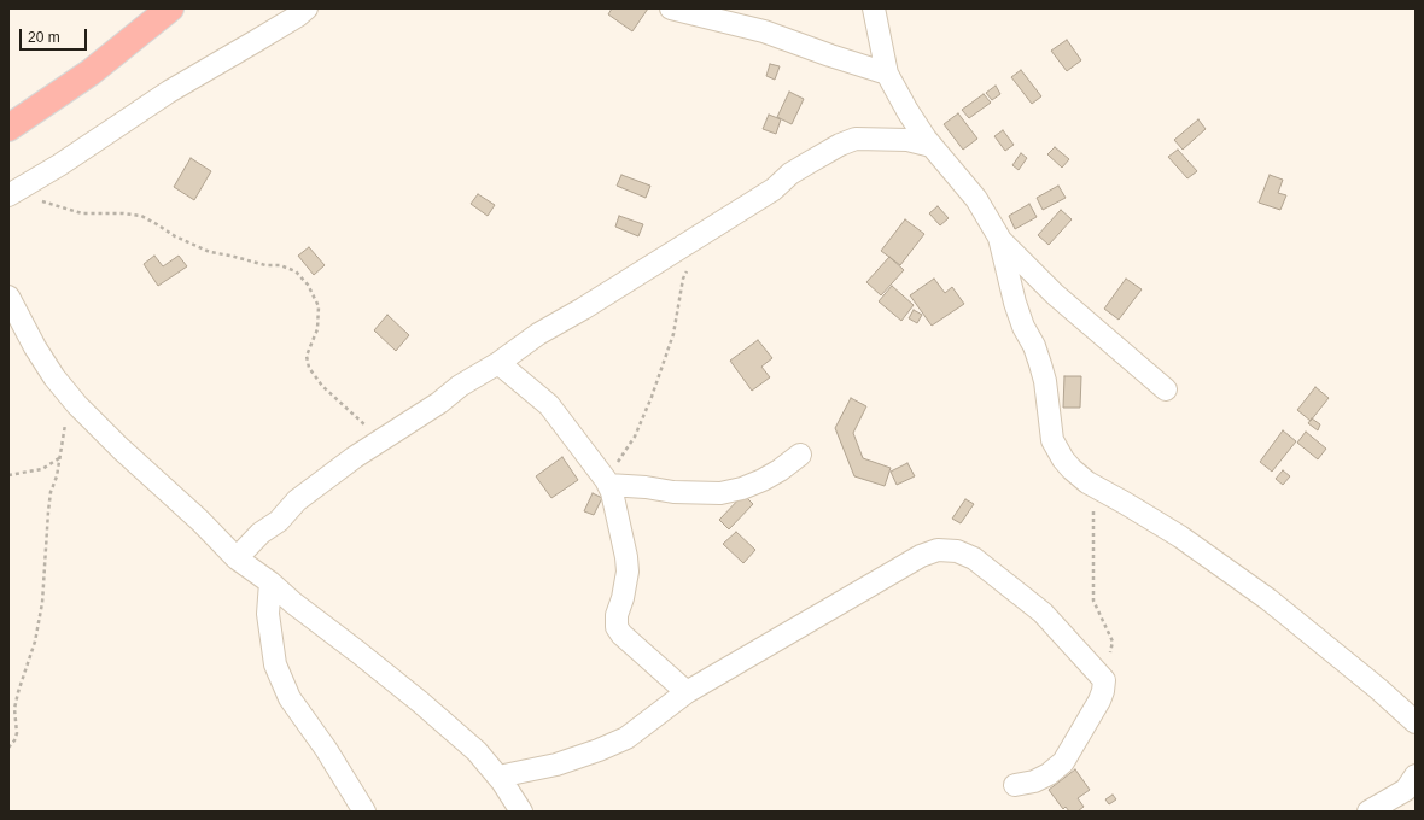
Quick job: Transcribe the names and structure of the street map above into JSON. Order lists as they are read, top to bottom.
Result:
{
  "scale_bar": "20 m"
}
